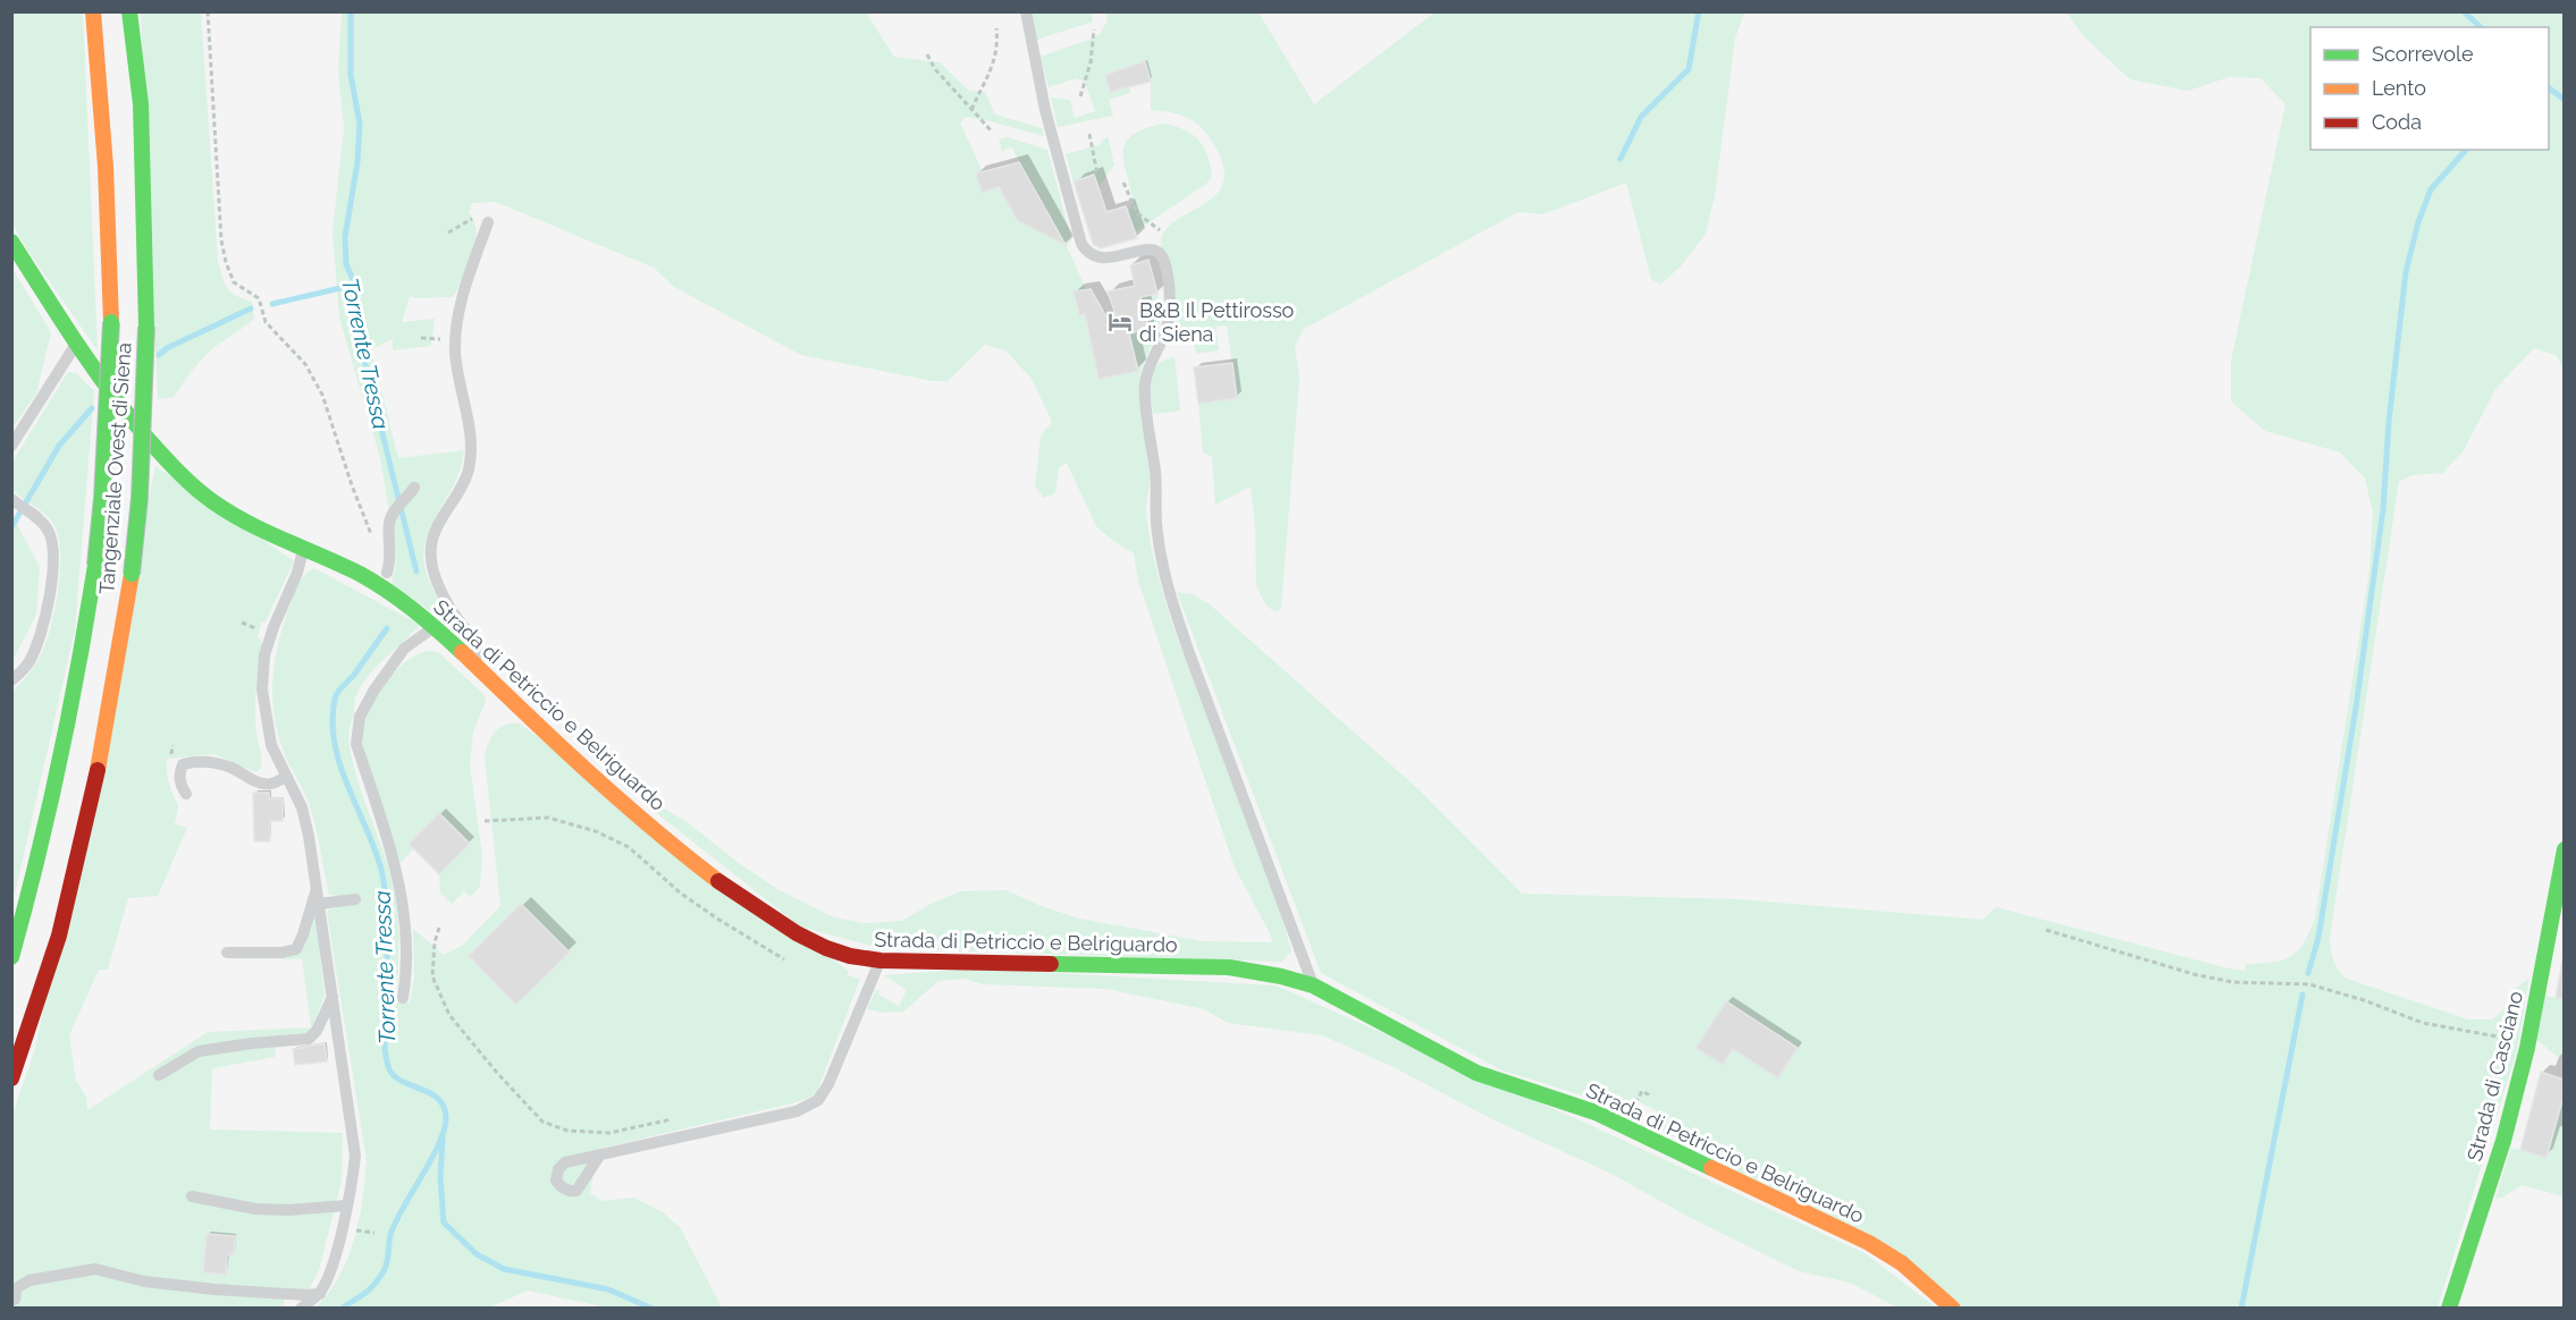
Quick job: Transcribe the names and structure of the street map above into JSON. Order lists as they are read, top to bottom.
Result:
{
  "streets": {
    "main road": ["Tangenziale Ovest di Siena", "Strada di Petriccio e Belriguardo", "Strada di Casciano"]
  },
  "water": ["Torrente Tressa"],
  "places": {
    "hotel": ["B&B Il Pettirosso di Siena"]
  },
  "legend": ["Scorrevole", "Lento", "Coda"]
}
